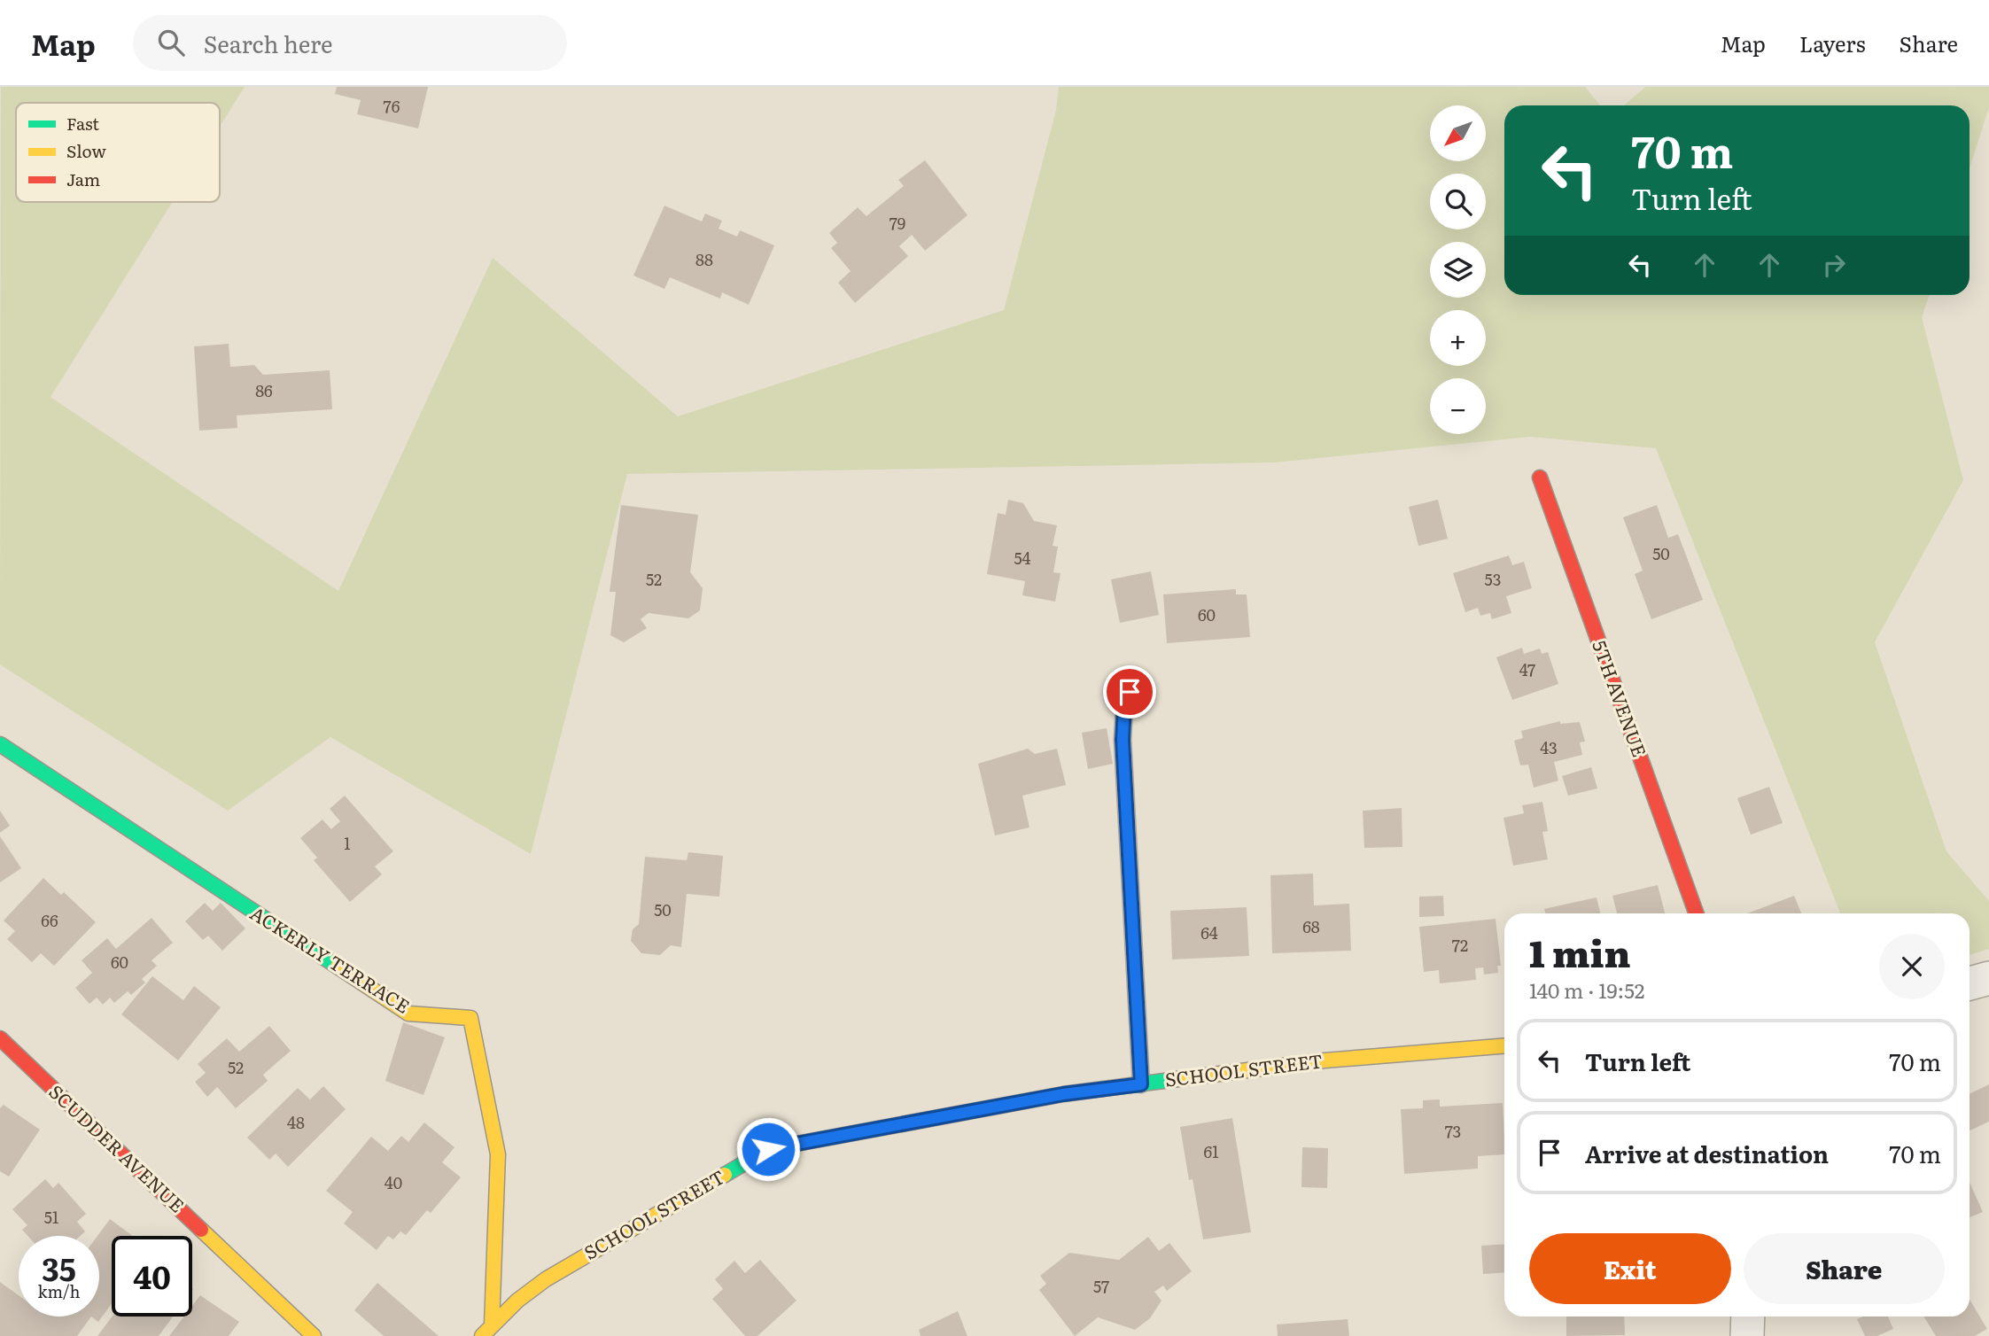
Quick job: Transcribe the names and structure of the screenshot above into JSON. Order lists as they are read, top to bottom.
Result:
{
  "streets": {
    "street": [
      "5TH AVENUE",
      "ACKERLY TERRACE",
      "SCHOOL STREET",
      "SCUDDER AVENUE"
    ]
  },
  "crossings": [
    ["ACKERLY TERRACE", "SCHOOL STREET"]
  ],
  "house_numbers": [
    "76",
    "79",
    "88",
    "86",
    "50",
    "54",
    "52",
    "53",
    "60",
    "47",
    "43",
    "1",
    "50",
    "66",
    "68",
    "64",
    "72",
    "60",
    "52",
    "48",
    "73",
    "61",
    "40",
    "51",
    "57"
  ],
  "legend": ["Fast", "Slow", "Jam"],
  "north": "bottom left",
  "page": {
    "header": "Map",
    "search": "Search here",
    "nav": ["Map", "Layers", "Share"],
    "map_buttons": ["+", "−"],
    "turn": ["70 m", "Turn left"],
    "heading": ["1 min", "140 m · 19:52"],
    "list": [
      {
        "name": "Turn left",
        "value": "70 m"
      },
      {
        "name": "Arrive at destination",
        "value": "70 m"
      }
    ],
    "buttons": ["Exit", "Share"],
    "speed": "35 km/h",
    "limit": "40"
  }
}
